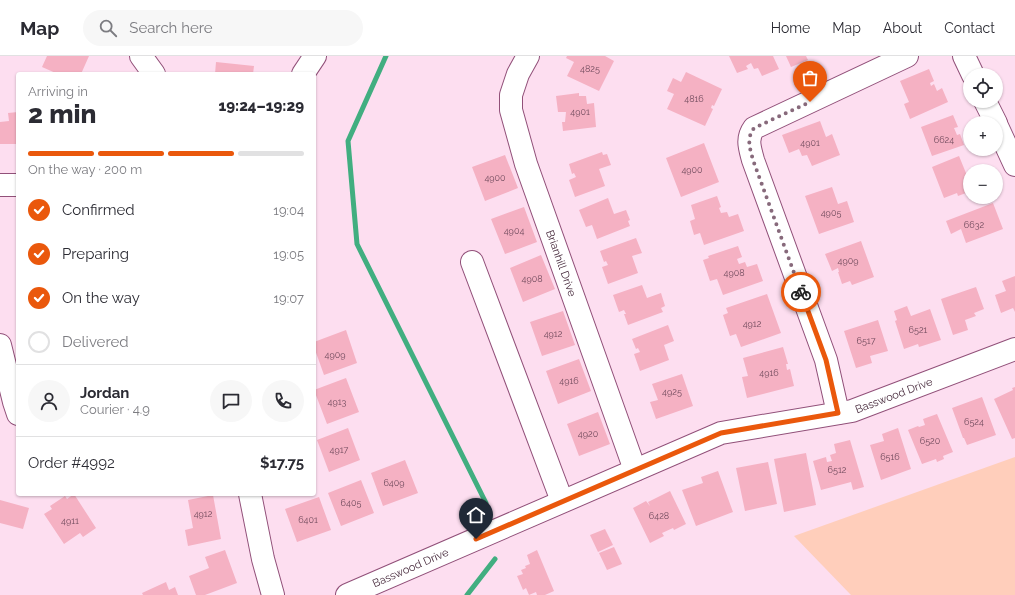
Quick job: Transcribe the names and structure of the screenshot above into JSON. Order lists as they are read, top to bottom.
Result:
{
  "streets": {
    "street": ["Brianhill Drive", "Basswood Drive"]
  },
  "crossings": [
    ["Brianhill Drive", "Basswood Drive"]
  ],
  "house_numbers": [
    "4825",
    "4816",
    "4901",
    "6624",
    "4901",
    "4900",
    "4900",
    "4905",
    "6632",
    "4904",
    "4909",
    "4908",
    "4908",
    "4912",
    "6521",
    "4912",
    "6517",
    "4909",
    "4916",
    "4916",
    "4925",
    "4913",
    "6524",
    "4920",
    "6520",
    "4917",
    "6516",
    "6512",
    "6409",
    "6405",
    "4912",
    "6428",
    "6401",
    "4911"
  ],
  "page": {
    "header": "Map",
    "search": "Search here",
    "nav": [
      "Home",
      "Map",
      "About",
      "Contact"
    ],
    "map_buttons": ["+", "−"],
    "heading": ["2 min", "Arriving in", "19:24–19:29"],
    "panel": [
      "Jordan",
      "Courier · 4.9",
      "Order #4992",
      "$17.75"
    ],
    "bar": "On the way · 200 m",
    "list": [
      ["Confirmed", "19:04"],
      ["Preparing", "19:05"],
      ["On the way", "19:07"],
      "Delivered"
    ]
  }
}
